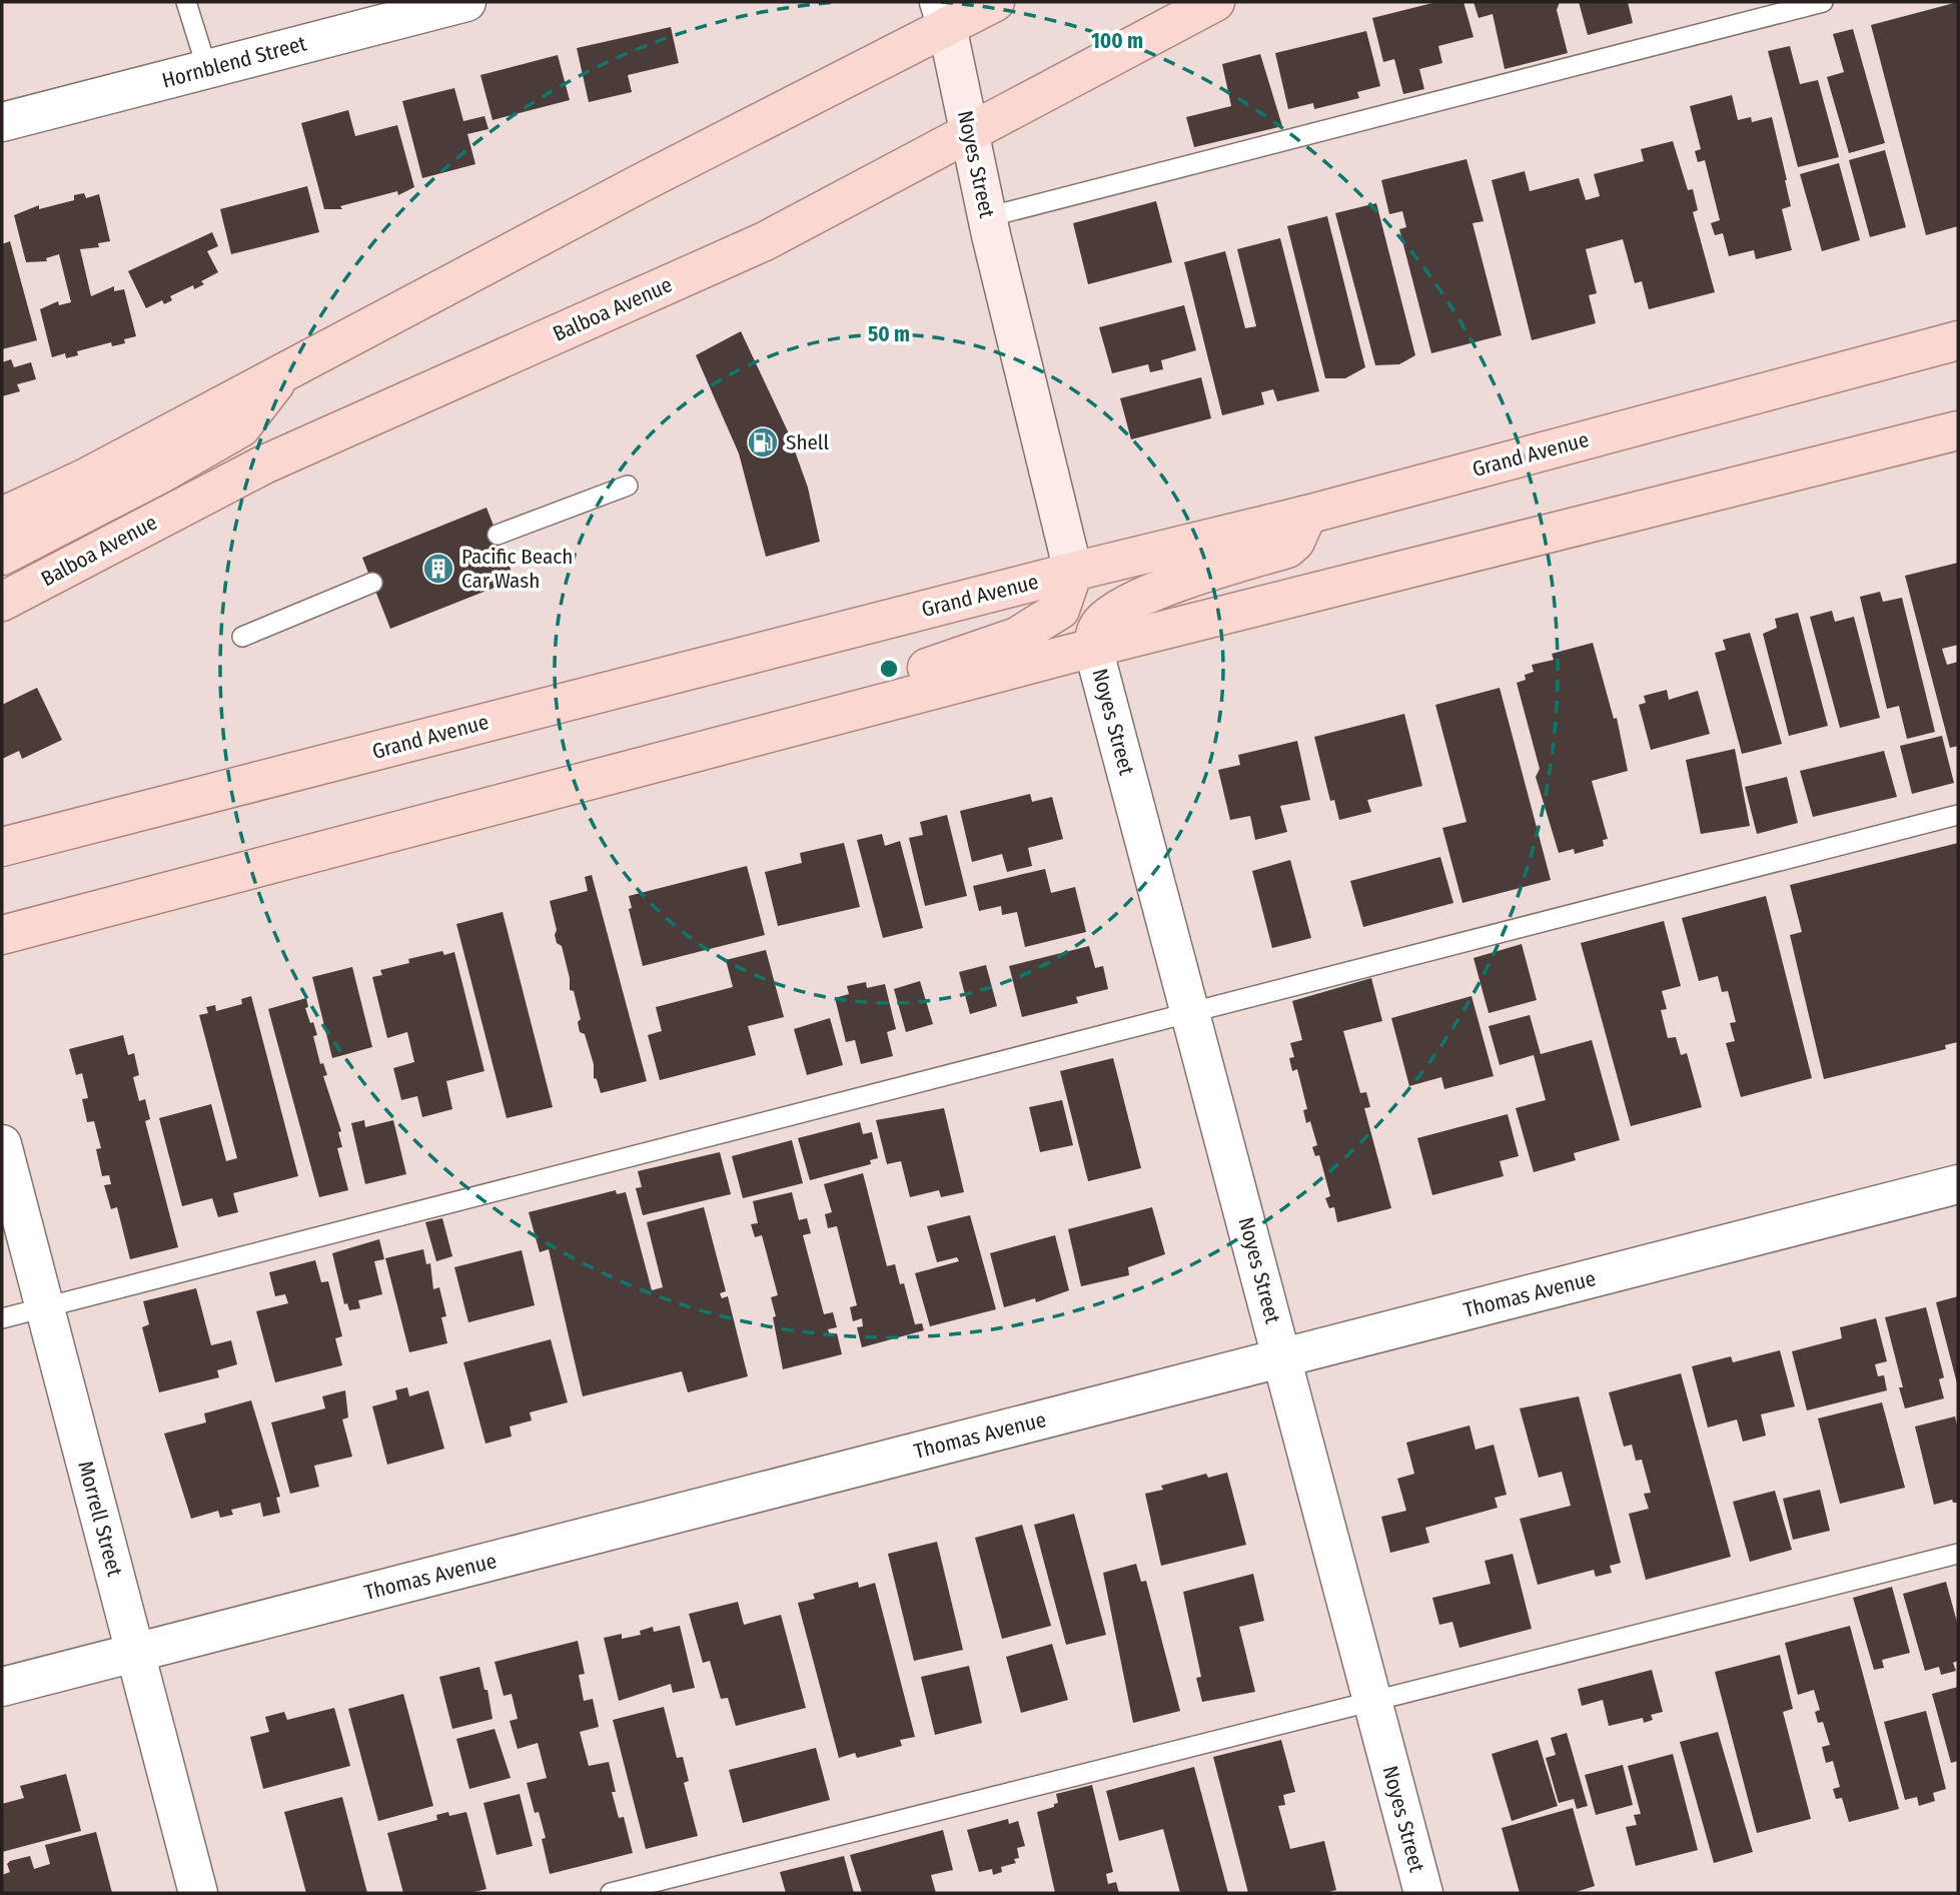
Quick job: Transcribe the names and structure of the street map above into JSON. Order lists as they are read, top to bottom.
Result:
{
  "streets": {
    "main road": ["Balboa Avenue", "Grand Avenue"],
    "street": [
      "Hornblend Street",
      "Noyes Street",
      "Thomas Avenue",
      "Morrell Street"
    ]
  },
  "crossings": [
    ["Noyes Street", "Balboa Avenue"],
    ["Noyes Street", "Grand Avenue"],
    ["Noyes Street", "Thomas Avenue"],
    ["Thomas Avenue", "Morrell Street"]
  ],
  "places": {
    "fuel station": ["Shell"],
    "building": ["Pacific Beach Car Wash"]
  },
  "rings": ["100 m", "50 m"]
}
